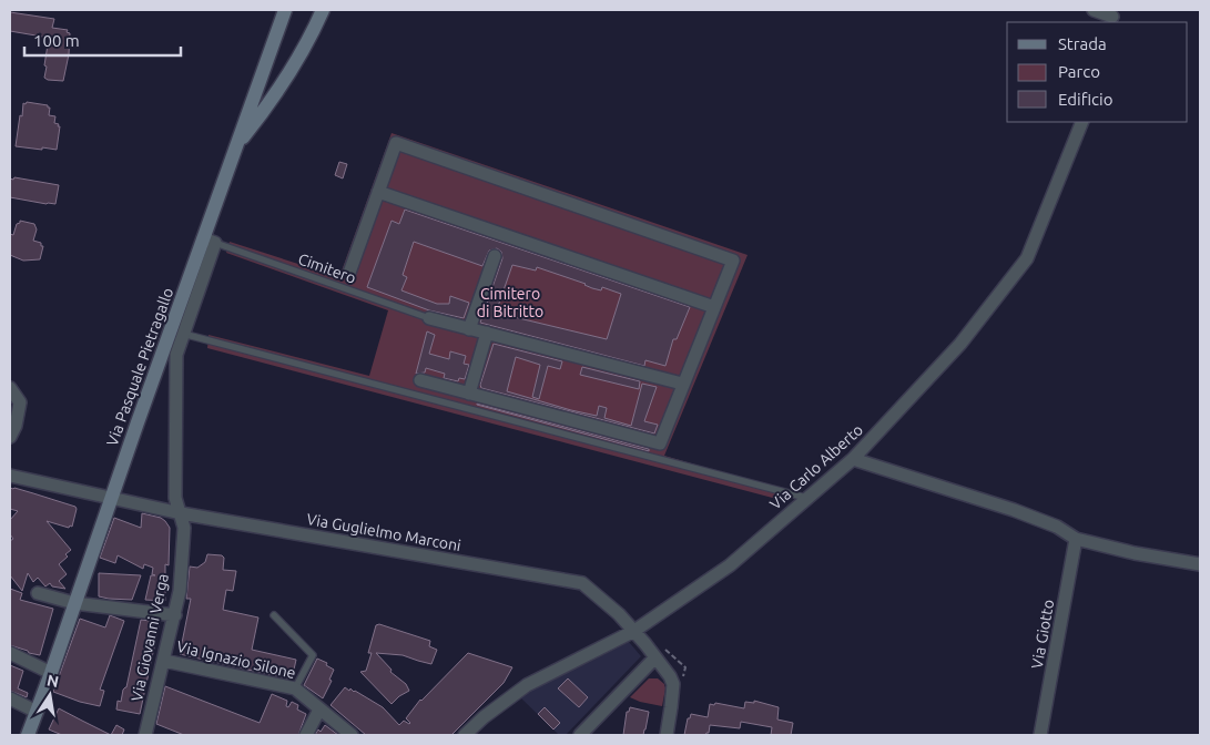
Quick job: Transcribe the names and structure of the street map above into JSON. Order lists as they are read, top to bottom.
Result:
{
  "streets": {
    "main road": ["Via Pasquale Pietragallo"],
    "street": [
      "Via Carlo Alberto",
      "Via Guglielmo Marconi",
      "Via Giotto",
      "Via Giovanni Verga",
      "Via Ignazio Silone"
    ],
    "lane": ["Cimitero"]
  },
  "crossings": [
    ["Cimitero", "Via Pasquale Pietragallo"],
    ["Cimitero", "Via Giovanni Verga"],
    ["Via Pasquale Pietragallo", "Via Guglielmo Marconi"],
    ["Via Pasquale Pietragallo", "Via Giovanni Verga"],
    ["Via Carlo Alberto", "Via Guglielmo Marconi"],
    ["Via Guglielmo Marconi", "Via Giovanni Verga"],
    ["Via Giovanni Verga", "Via Ignazio Silone"]
  ],
  "parks": ["Cimitero di Bitritto"],
  "legend": ["Strada", "Parco", "Edificio"],
  "scale_bar": "100 m",
  "north": "top"
}
